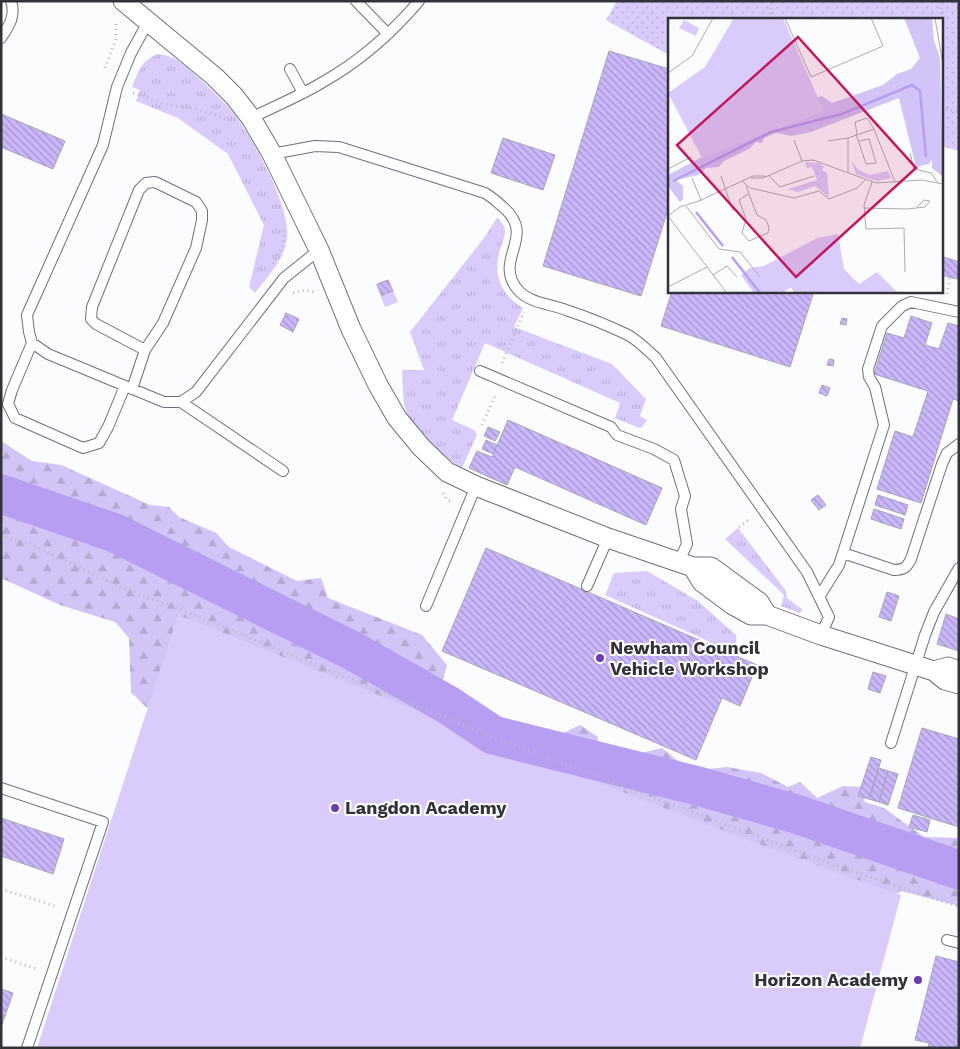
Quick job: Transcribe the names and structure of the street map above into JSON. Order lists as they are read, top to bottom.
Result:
{
  "places": ["Newham Council Vehicle Workshop", "Langdon Academy", "Horizon Academy"]
}
